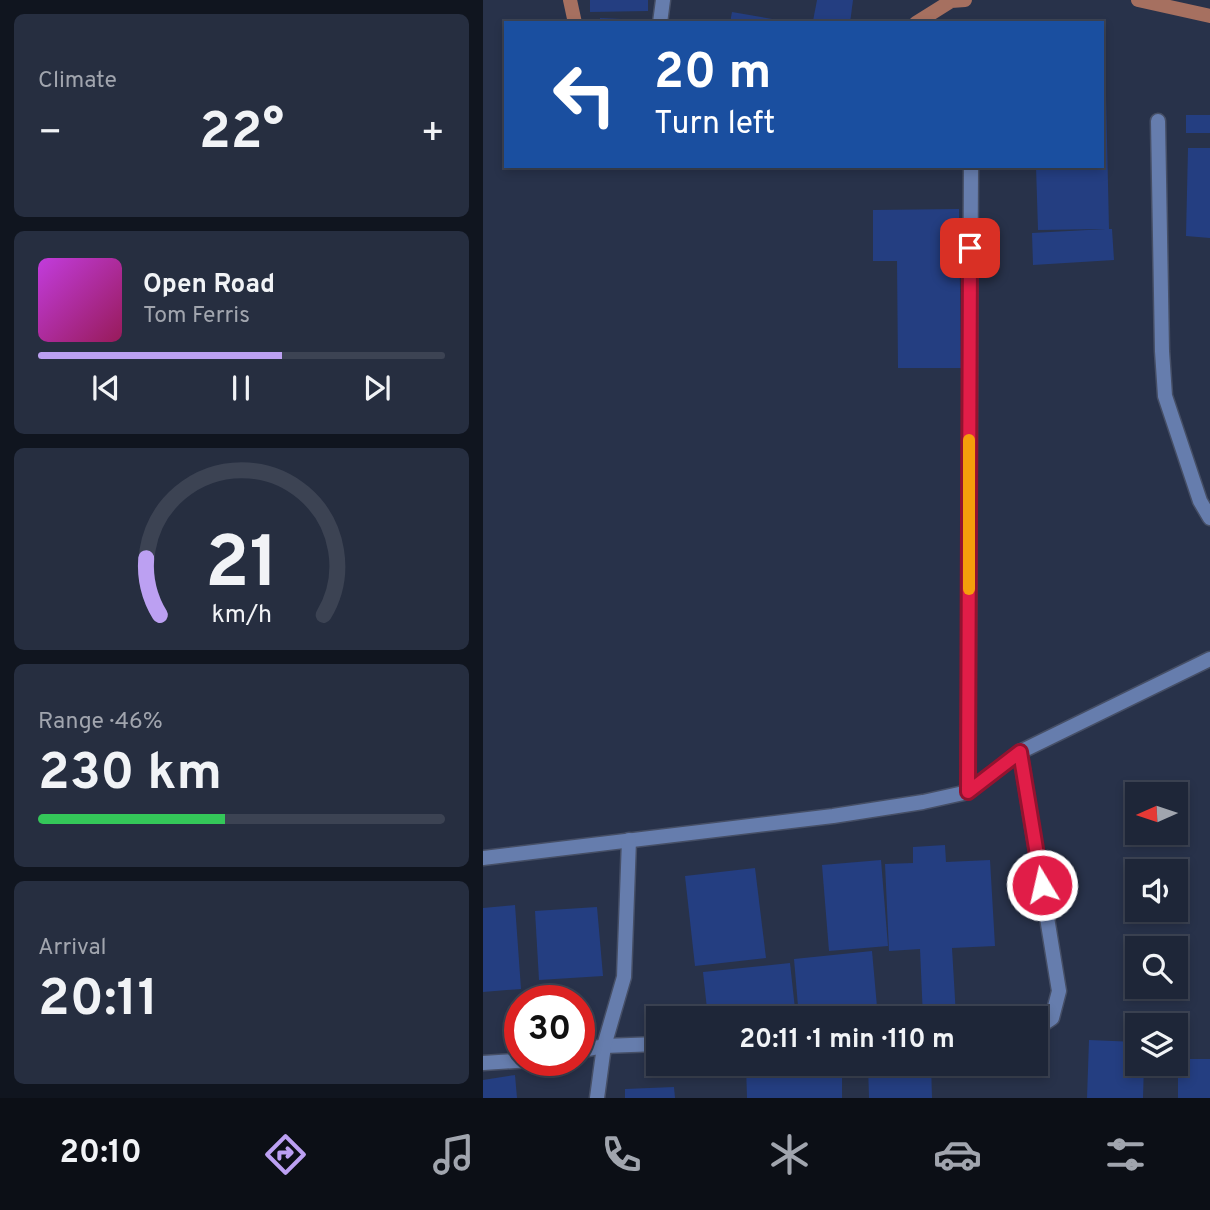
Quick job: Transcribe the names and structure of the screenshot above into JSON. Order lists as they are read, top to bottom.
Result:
{
  "north": "left",
  "page": {
    "tile": [
      "Climate",
      ["Range · 46%", "230 km"],
      ["Arrival", "20:11"]
    ],
    "turn": ["20 m", "Turn left"],
    "heat": ["−", "22°", "+"],
    "song": ["Open Road", "Tom Ferris"],
    "limit": "30",
    "trip": "20:11 · 1 min · 110 m",
    "tabs": "20:10",
    "gauge": ["21", "km/h"]
  }
}
